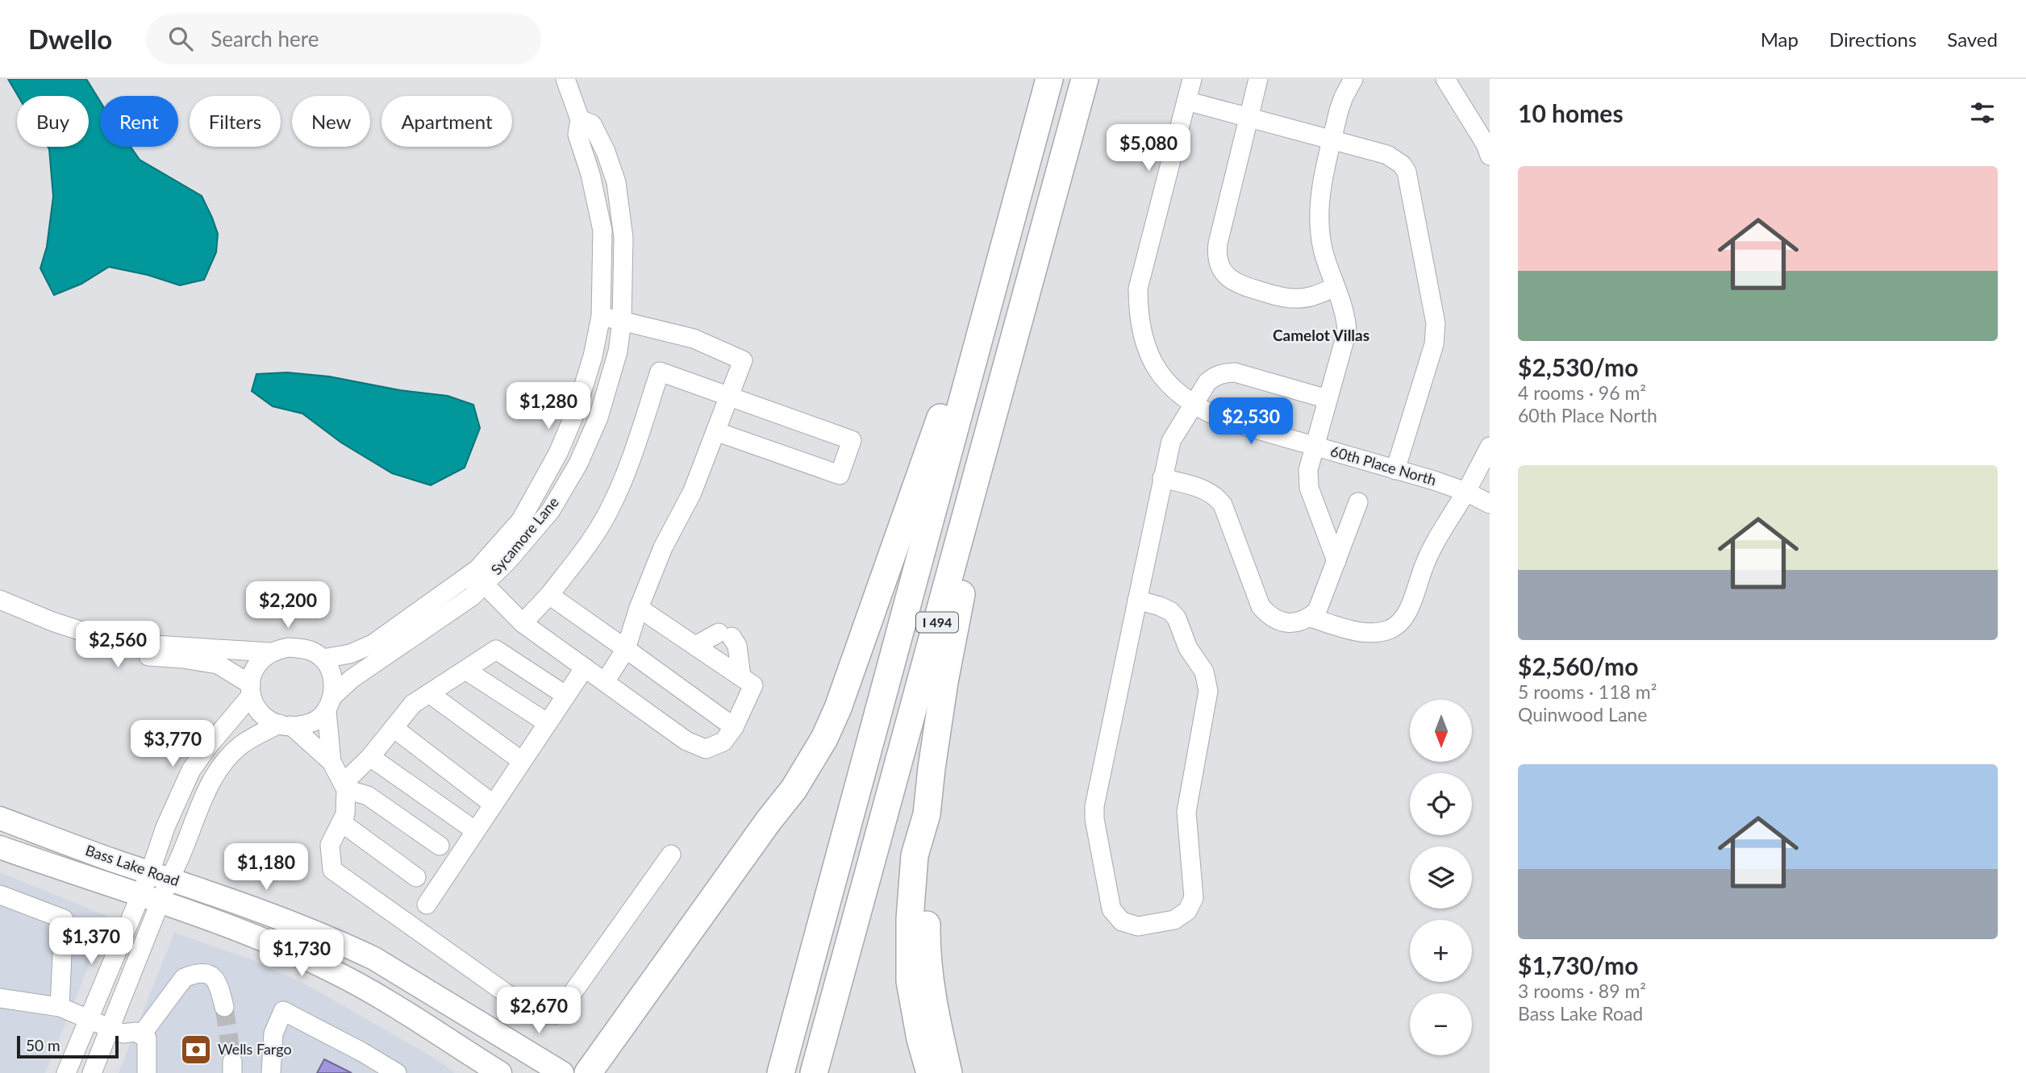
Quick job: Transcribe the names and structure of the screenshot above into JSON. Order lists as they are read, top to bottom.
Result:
{
  "streets": {
    "highway": ["I 494"],
    "main road": ["Bass Lake Road"],
    "street": ["60th Place North", "Sycamore Lane"]
  },
  "districts": ["Camelot Villas"],
  "places": {
    "bank": ["Wells Fargo"]
  },
  "scale_bar": "50 m",
  "north": "bottom",
  "page": {
    "header": "Dwello",
    "search": "Search here",
    "nav": ["Map", "Directions", "Saved"],
    "heading": "10 homes",
    "chip": [
      "Buy",
      "Rent",
      "Filters",
      "New",
      "Apartment"
    ],
    "price": [
      "$5,080",
      "$1,280",
      "$2,530",
      "$2,200",
      "$2,560",
      "$3,770",
      "$1,180",
      "$1,370",
      "$1,730",
      "$2,670"
    ],
    "list": [
      {
        "name": "$2,530/mo",
        "note": "4 rooms · 96 m² · 60th Place North"
      },
      {
        "name": "$2,560/mo",
        "note": "5 rooms · 118 m² · Quinwood Lane"
      },
      {
        "name": "$1,730/mo",
        "note": "3 rooms · 89 m² · Bass Lake Road"
      }
    ],
    "map_buttons": ["+", "−"],
    "scale": "50 m"
  }
}
